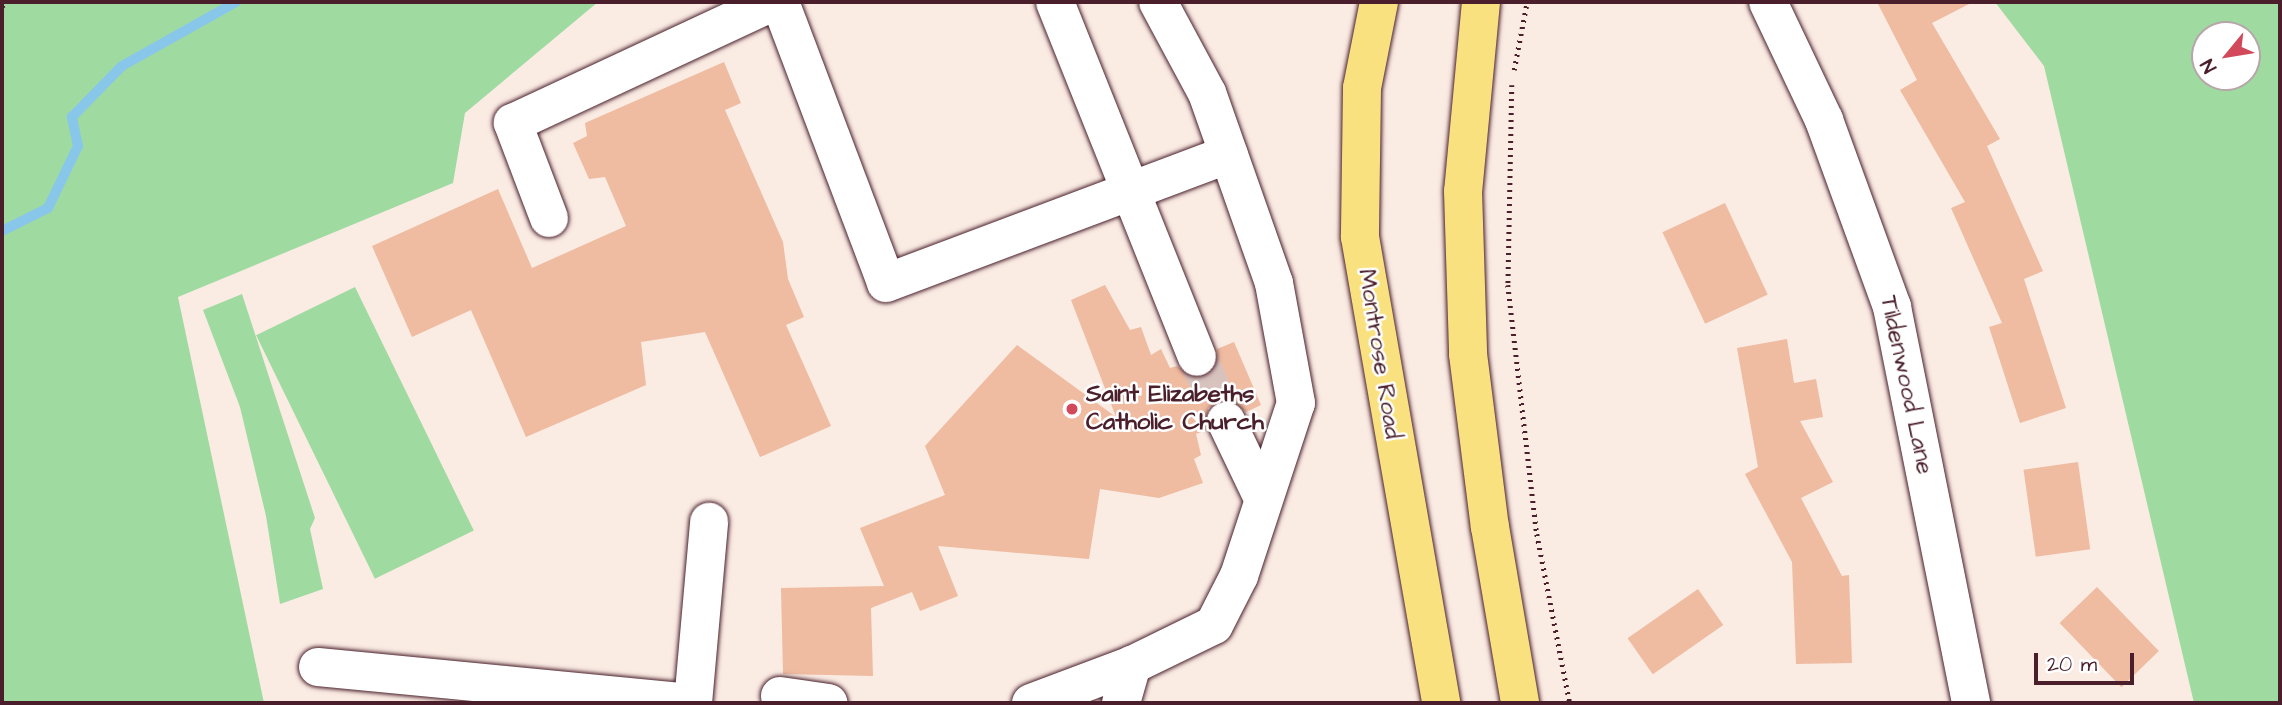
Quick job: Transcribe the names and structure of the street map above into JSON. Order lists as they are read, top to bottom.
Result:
{
  "streets": {
    "main road": ["Montrose Road"],
    "street": ["Tildenwood Lane"]
  },
  "places": ["Saint Elizabeths Catholic Church"],
  "scale_bar": "20 m",
  "north": "bottom left"
}
